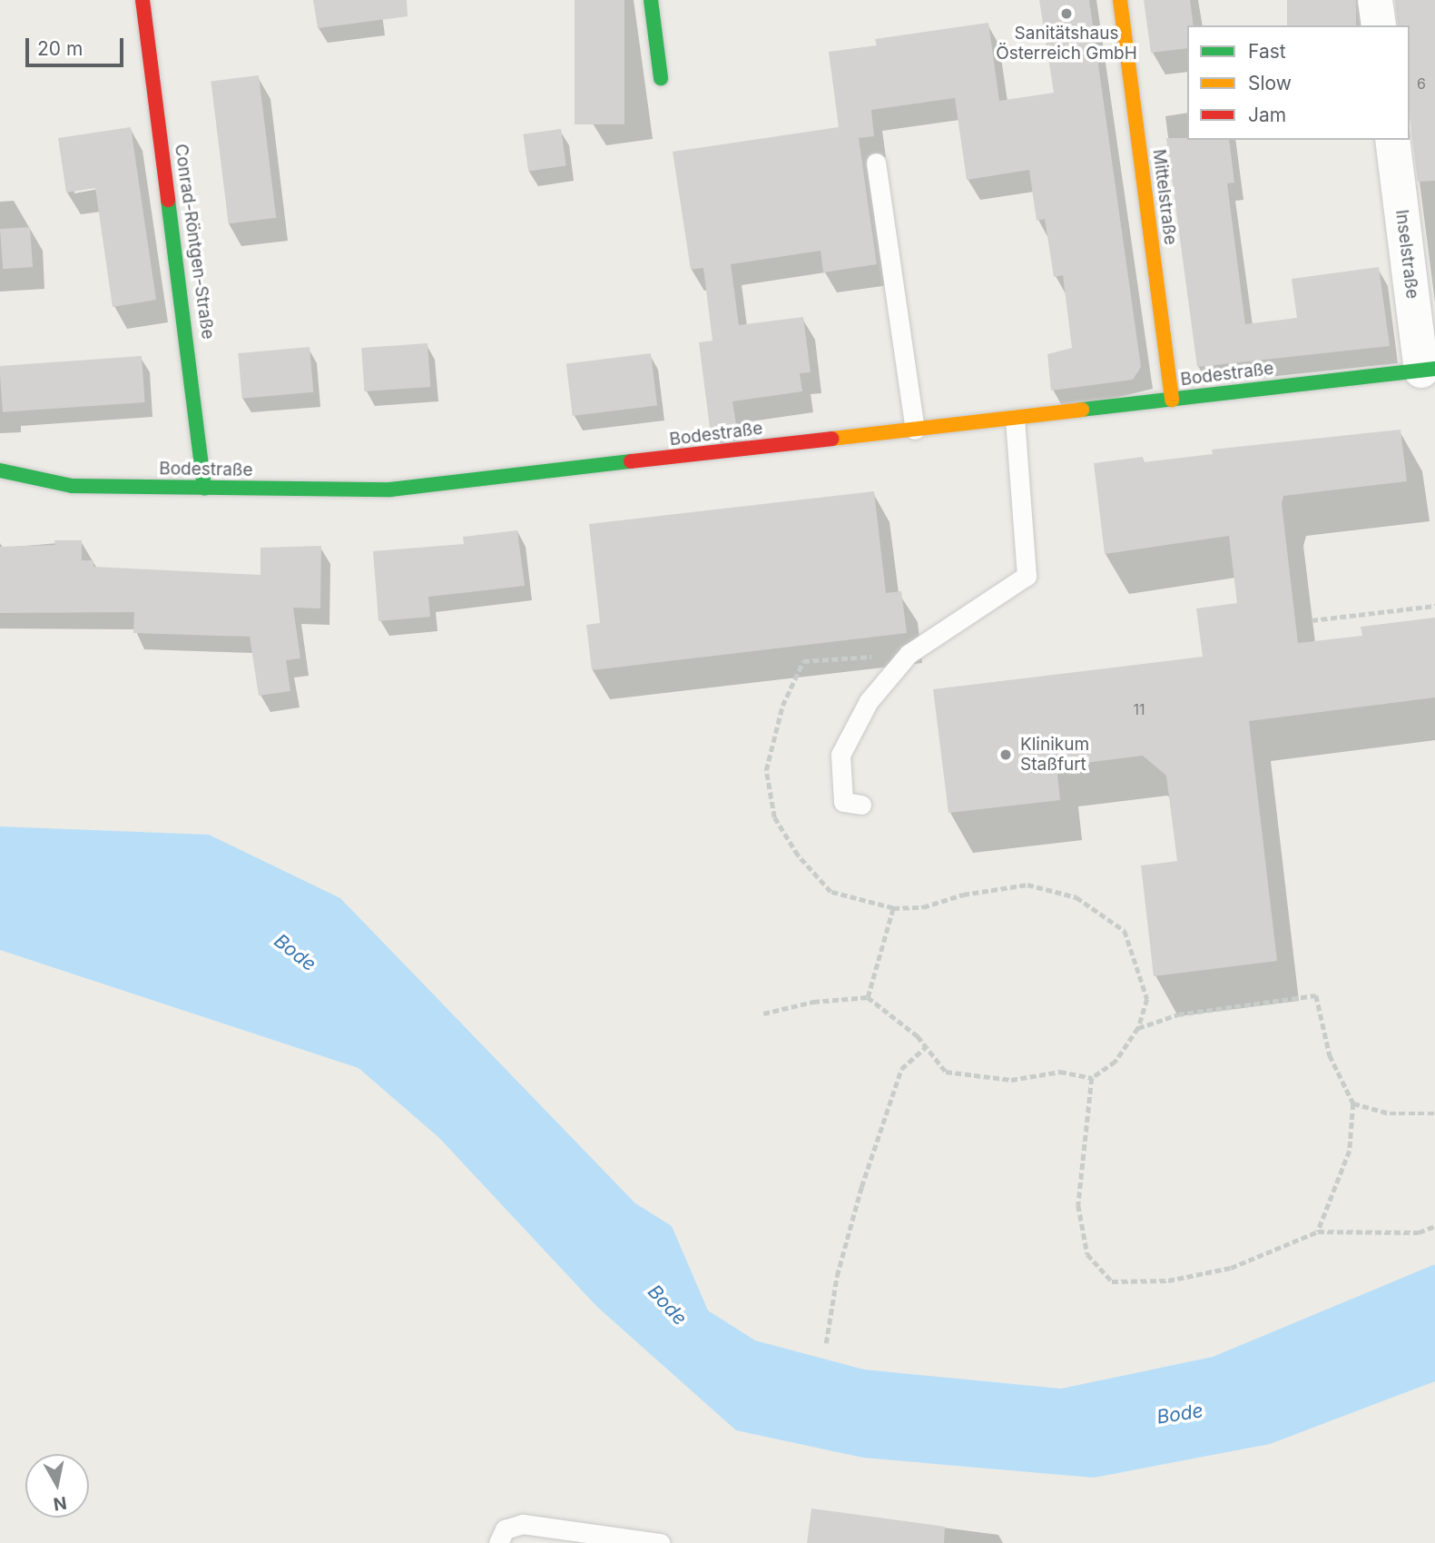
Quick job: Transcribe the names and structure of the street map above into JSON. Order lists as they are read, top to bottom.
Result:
{
  "streets": {
    "street": [
      "Mittelstraße",
      "Conrad-Röntgen-Straße",
      "Inselstraße",
      "Bodestraße"
    ]
  },
  "crossings": [
    ["Mittelstraße", "Bodestraße"],
    ["Conrad-Röntgen-Straße", "Bodestraße"],
    ["Inselstraße", "Bodestraße"]
  ],
  "water": ["Bode"],
  "places": ["Sanitätshaus Österreich GmbH", "Klinikum Staßfurt"],
  "house_numbers": ["6", "11"],
  "legend": ["Fast", "Slow", "Jam"],
  "scale_bar": "20 m",
  "north": "bottom"
}
